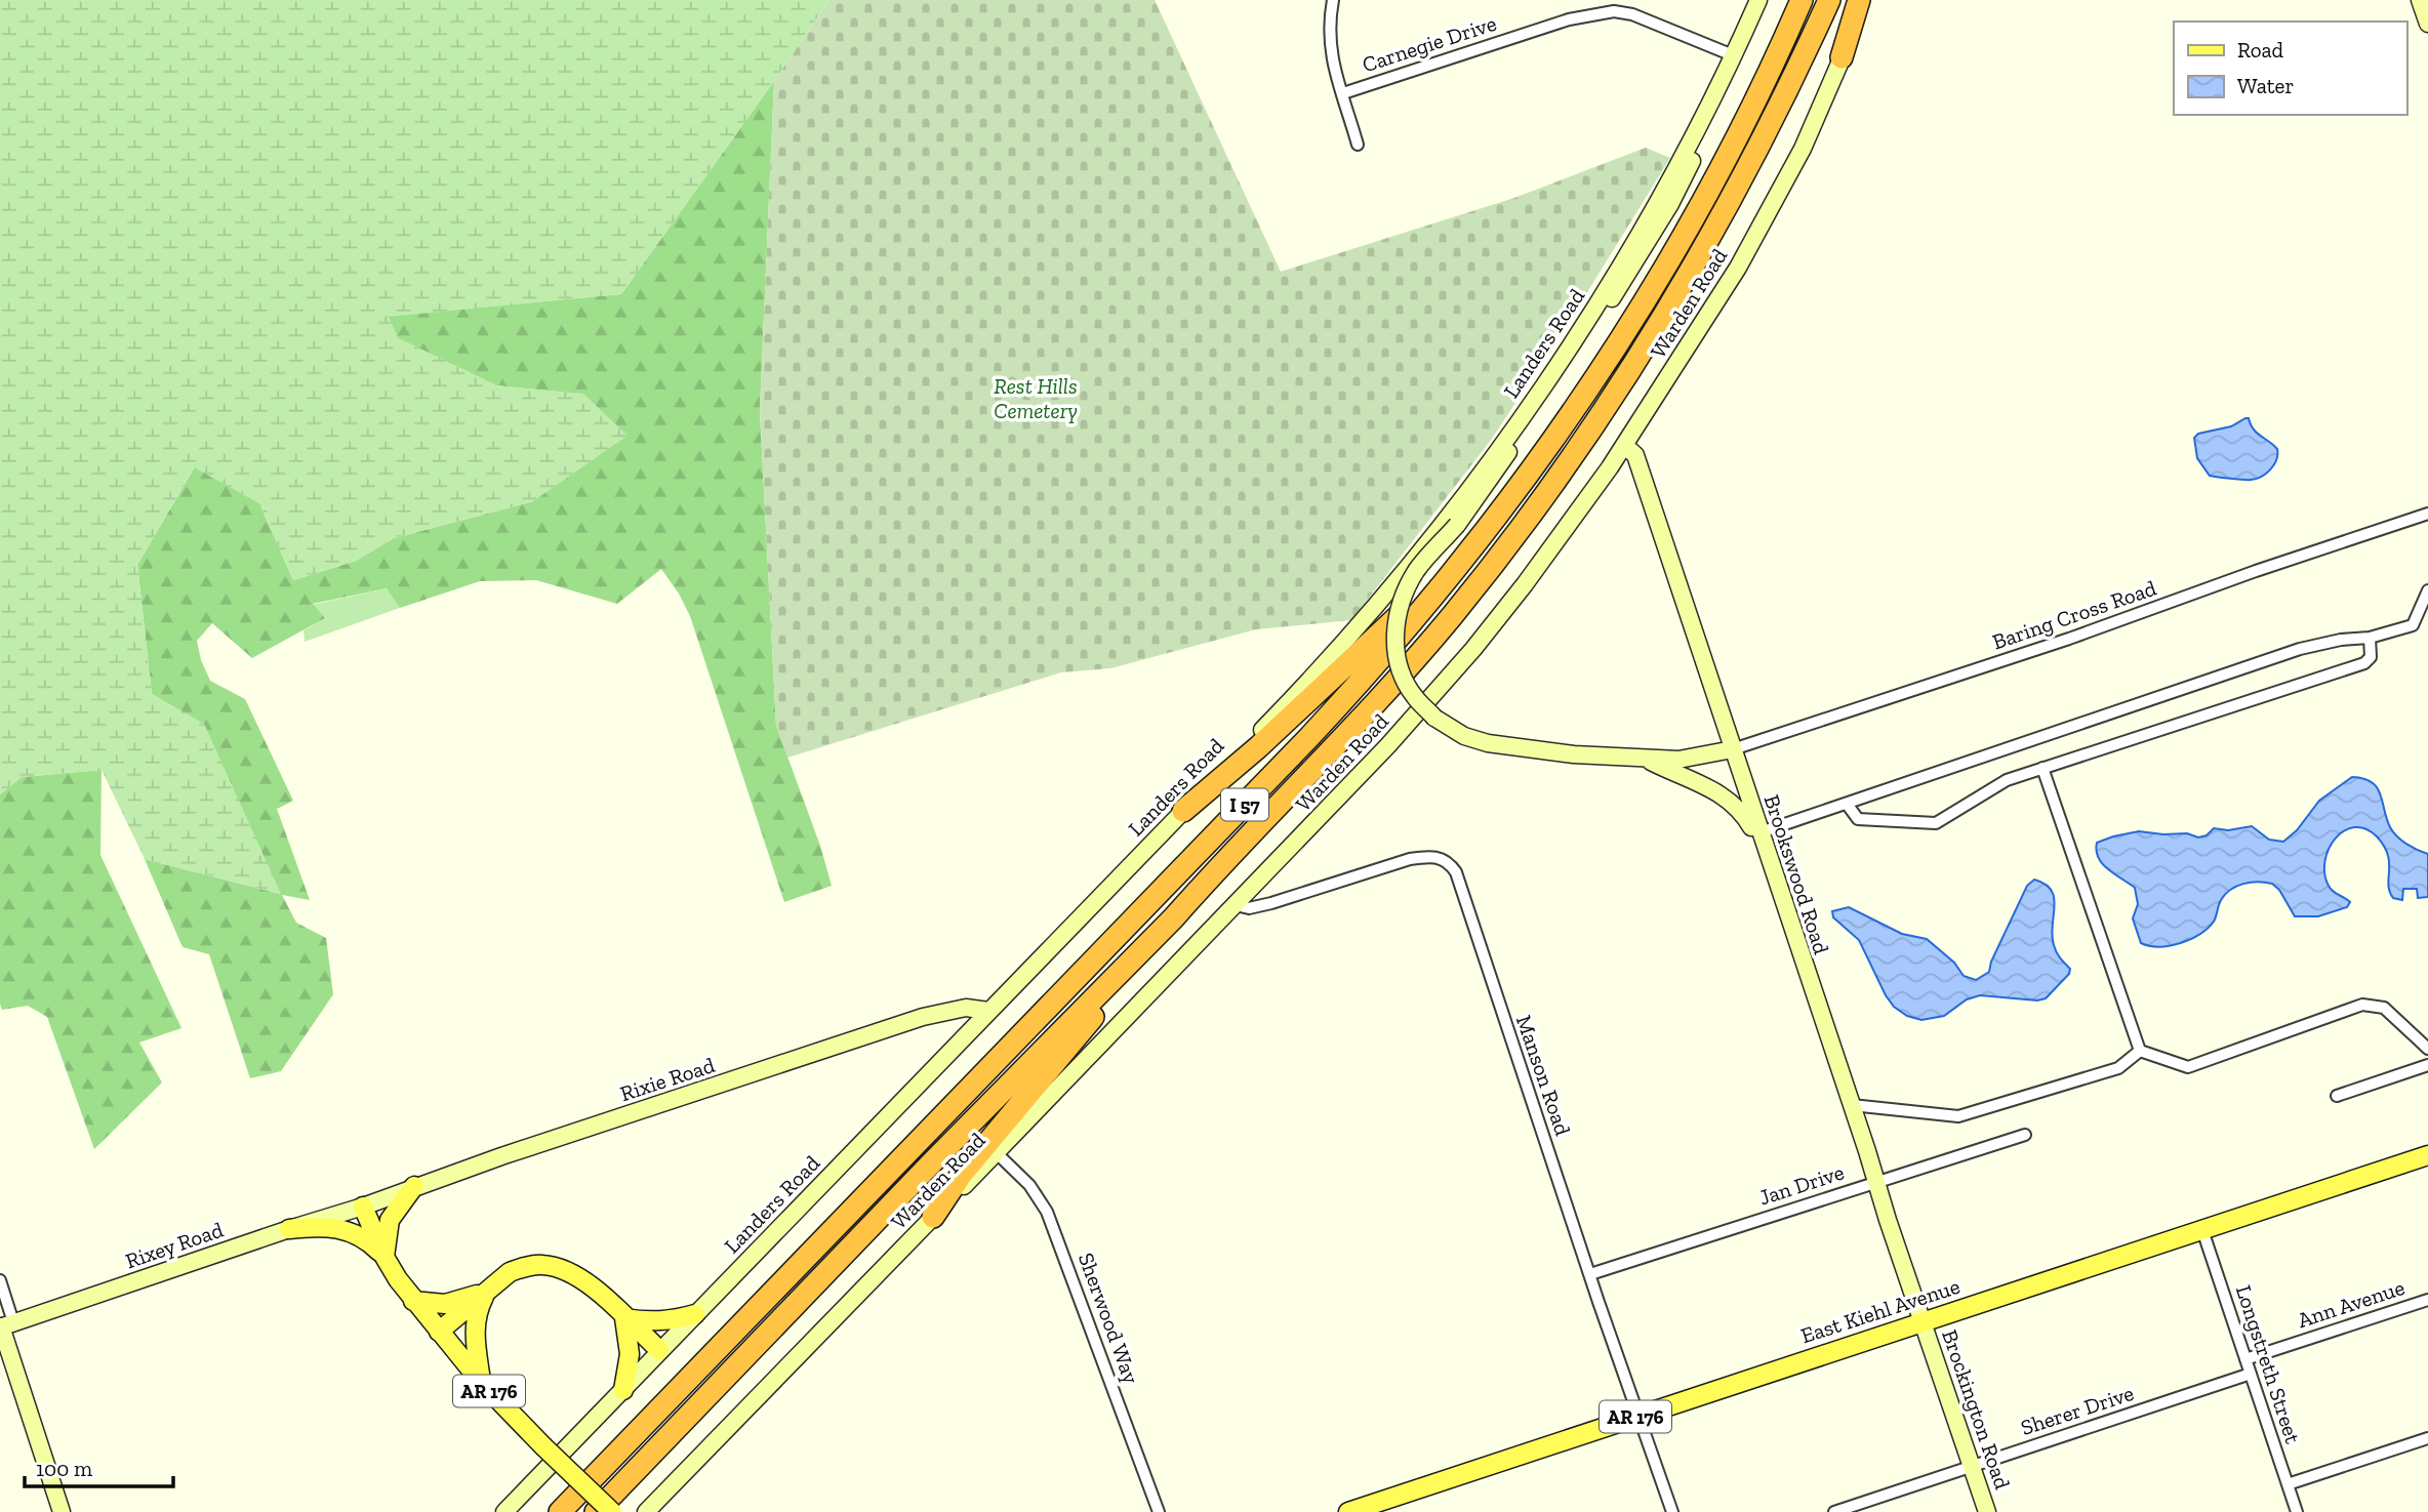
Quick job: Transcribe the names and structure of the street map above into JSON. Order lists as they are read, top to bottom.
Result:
{
  "streets": {
    "highway": ["I 57"],
    "main road": [
      "Warden Road",
      "Landers Road",
      "Brookswood Road",
      "Rixie Road",
      "Rixey Road",
      "East Kiehl Avenue",
      "AR 176",
      "Brockington Road"
    ],
    "street": [
      "Carnegie Drive",
      "Baring Cross Road",
      "Manson Road",
      "Jan Drive",
      "Ann Avenue",
      "Sherwood Way",
      "Longstreth Street",
      "Sherer Drive"
    ]
  },
  "crossings": [
    ["Carnegie Drive", "Landers Road"],
    ["Warden Road", "Brookswood Road"],
    ["Warden Road", "Manson Road"],
    ["Warden Road", "Sherwood Way"],
    ["Landers Road", "Rixie Road"],
    ["Baring Cross Road", "Brookswood Road"],
    ["Brookswood Road", "Jan Drive"],
    ["Brookswood Road", "East Kiehl Avenue"],
    ["Brookswood Road", "Brockington Road"],
    ["Manson Road", "Jan Drive"],
    ["Manson Road", "East Kiehl Avenue"],
    ["Rixie Road", "Rixey Road"],
    ["Ann Avenue", "Longstreth Street"],
    ["East Kiehl Avenue", "Longstreth Street"],
    ["East Kiehl Avenue", "Brockington Road"],
    ["Longstreth Street", "Sherer Drive"],
    ["Brockington Road", "Sherer Drive"]
  ],
  "parks": ["Rest Hills Cemetery"],
  "legend": ["Road", "Water"],
  "scale_bar": "100 m"
}
